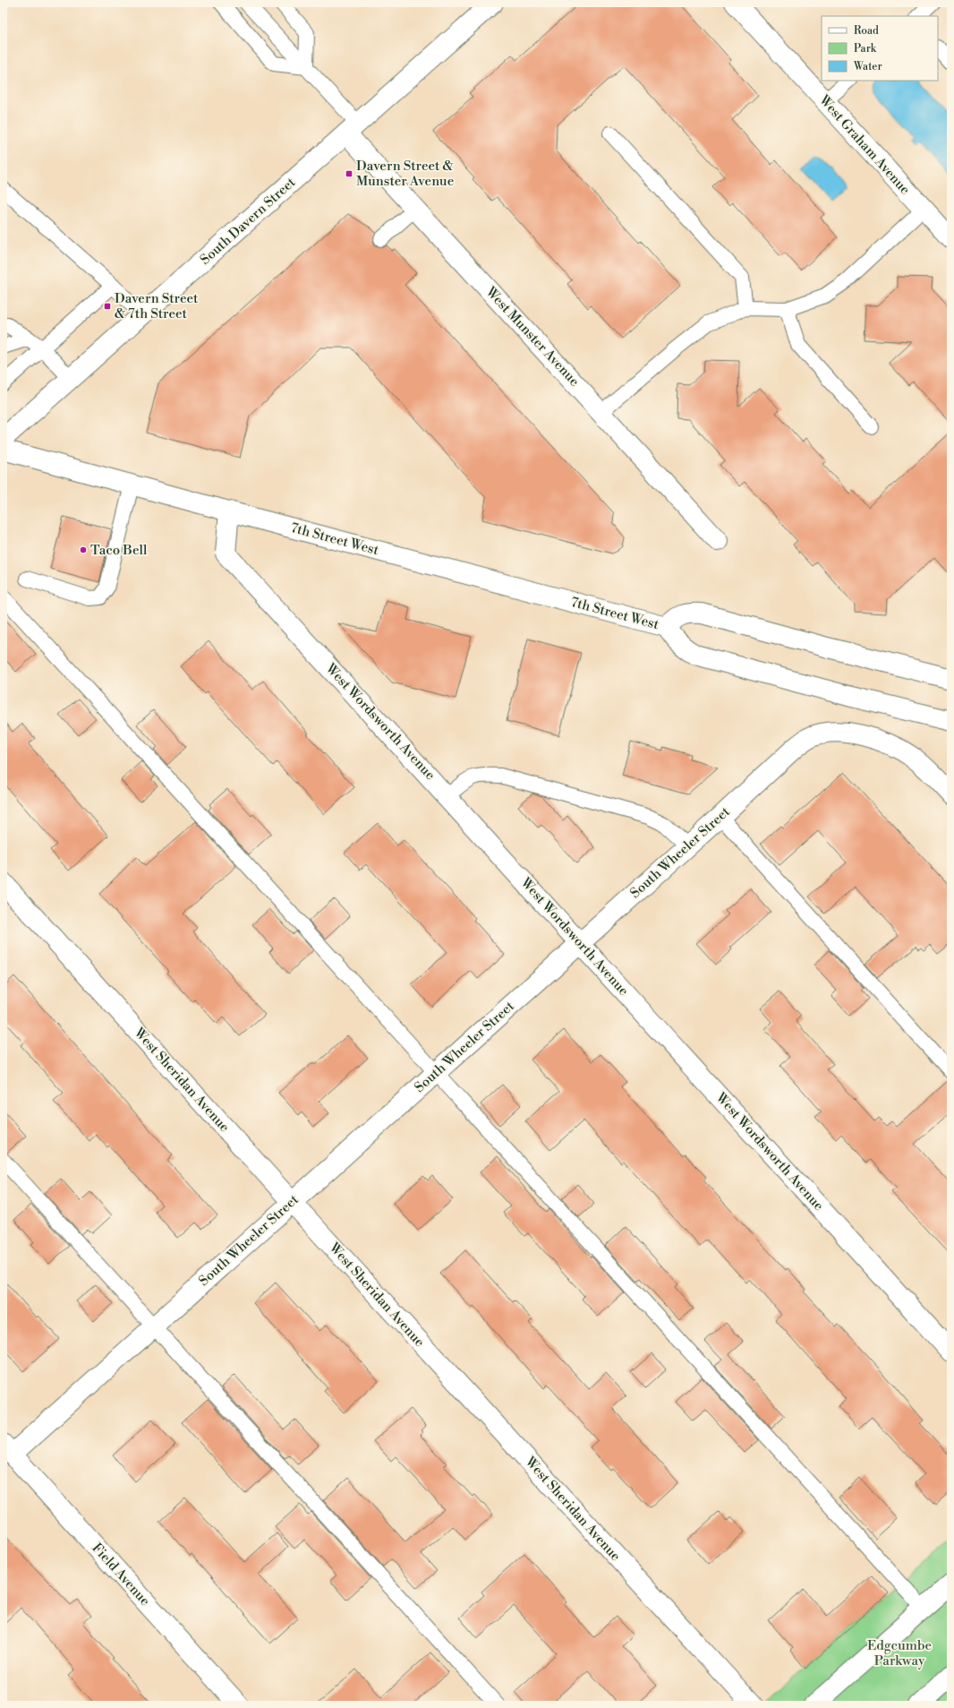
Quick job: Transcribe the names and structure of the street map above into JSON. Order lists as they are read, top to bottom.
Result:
{
  "streets": {
    "main road": [
      "West Graham Avenue",
      "South Davern Street",
      "West Munster Avenue",
      "7th Street West",
      "West Wordsworth Avenue",
      "South Wheeler Street",
      "West Sheridan Avenue",
      "Field Avenue"
    ]
  },
  "crossings": [
    ["South Davern Street", "West Munster Avenue"],
    ["7th Street West", "West Wordsworth Avenue"],
    ["West Wordsworth Avenue", "South Wheeler Street"],
    ["South Wheeler Street", "West Sheridan Avenue"],
    ["South Wheeler Street", "Field Avenue"]
  ],
  "parks": ["Edgcumbe Parkway"],
  "places": {
    "transit": ["Davern Street & Munster Avenue", "Davern Street & 7th Street"],
    "other": ["Taco Bell"]
  },
  "legend": ["Road", "Park", "Water"]
}
